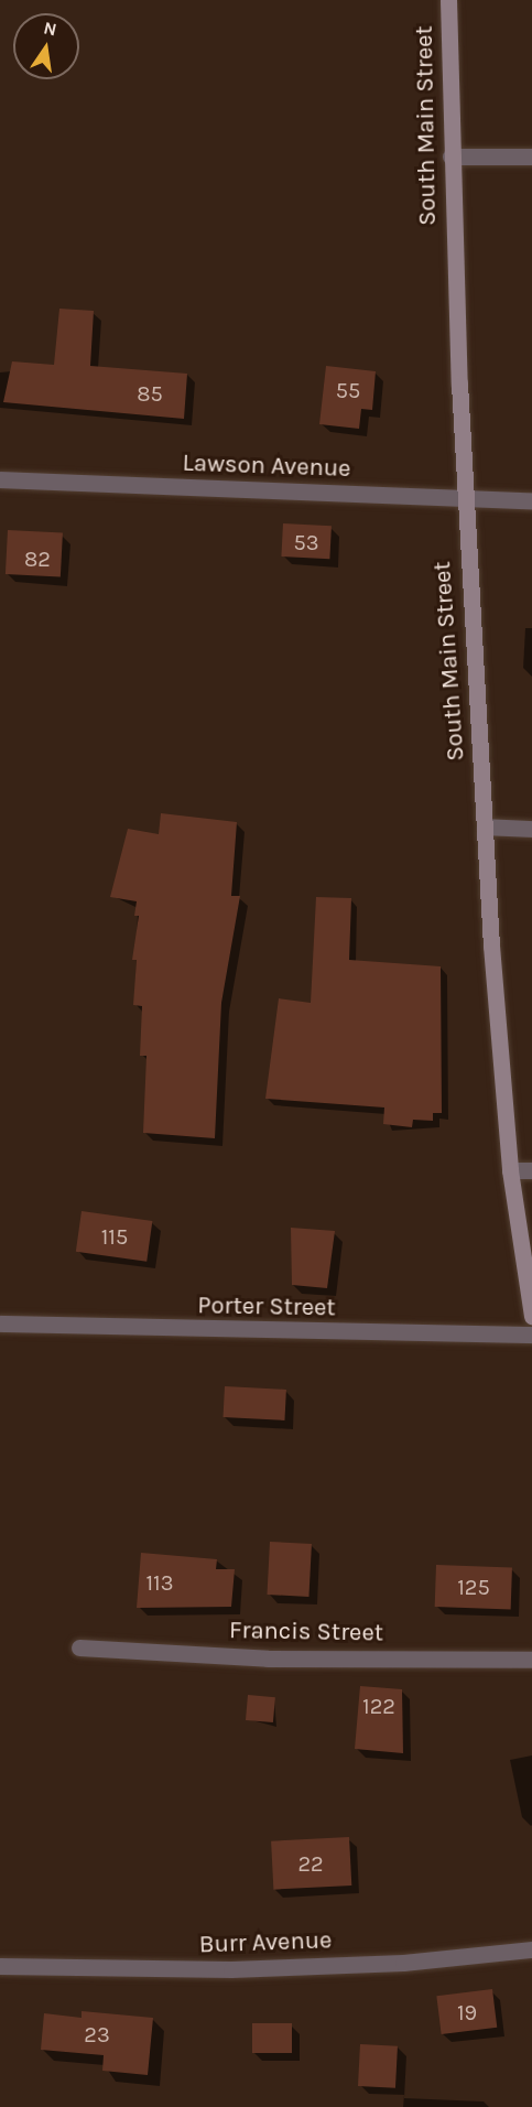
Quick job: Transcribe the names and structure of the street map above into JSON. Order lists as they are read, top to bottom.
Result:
{
  "streets": {
    "main road": ["South Main Street"],
    "street": [
      "Lawson Avenue",
      "Porter Street",
      "Francis Street",
      "Burr Avenue"
    ]
  },
  "crossings": [
    ["South Main Street", "Lawson Avenue"]
  ],
  "house_numbers": [
    "55",
    "85",
    "53",
    "82",
    "115",
    "113",
    "125",
    "122",
    "22",
    "19",
    "23"
  ],
  "north": "top"
}
